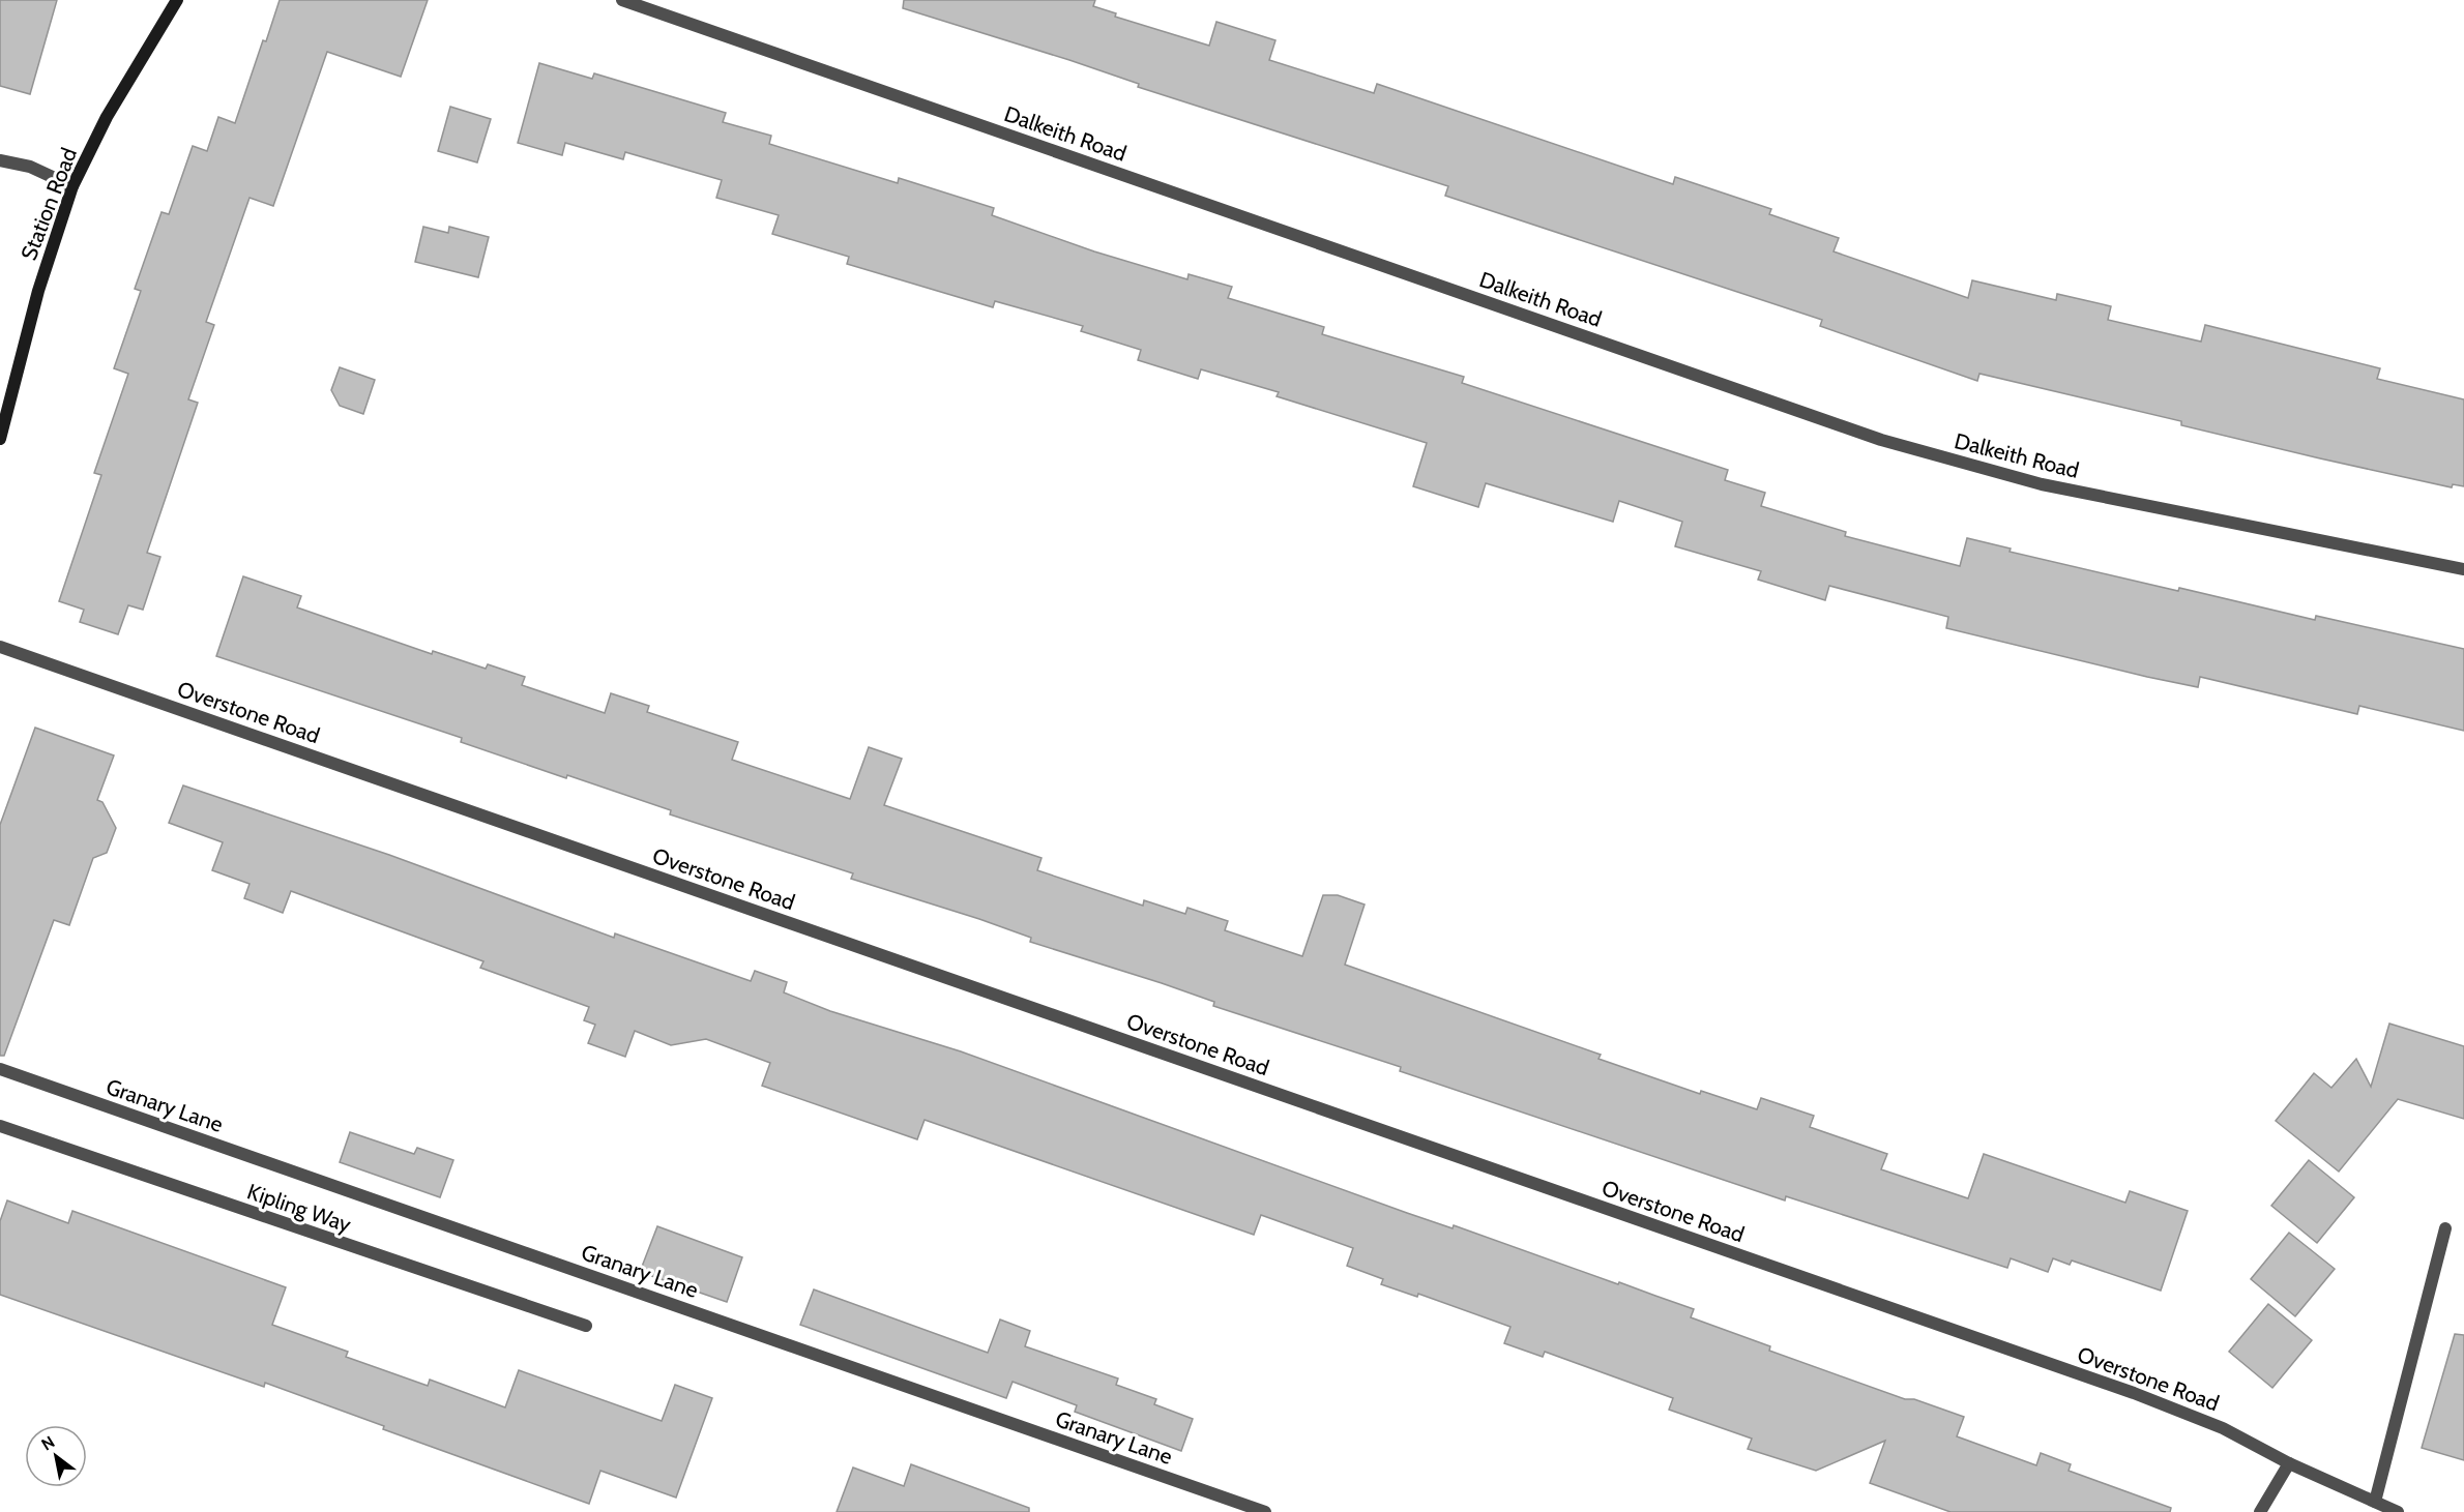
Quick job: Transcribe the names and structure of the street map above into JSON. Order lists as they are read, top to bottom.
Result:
{
  "streets": {
    "main road": ["Station Road"],
    "street": [
      "Dalkeith Road",
      "Overstone Road",
      "Granary Lane",
      "Kipling Way"
    ]
  },
  "north": "top left"
}
